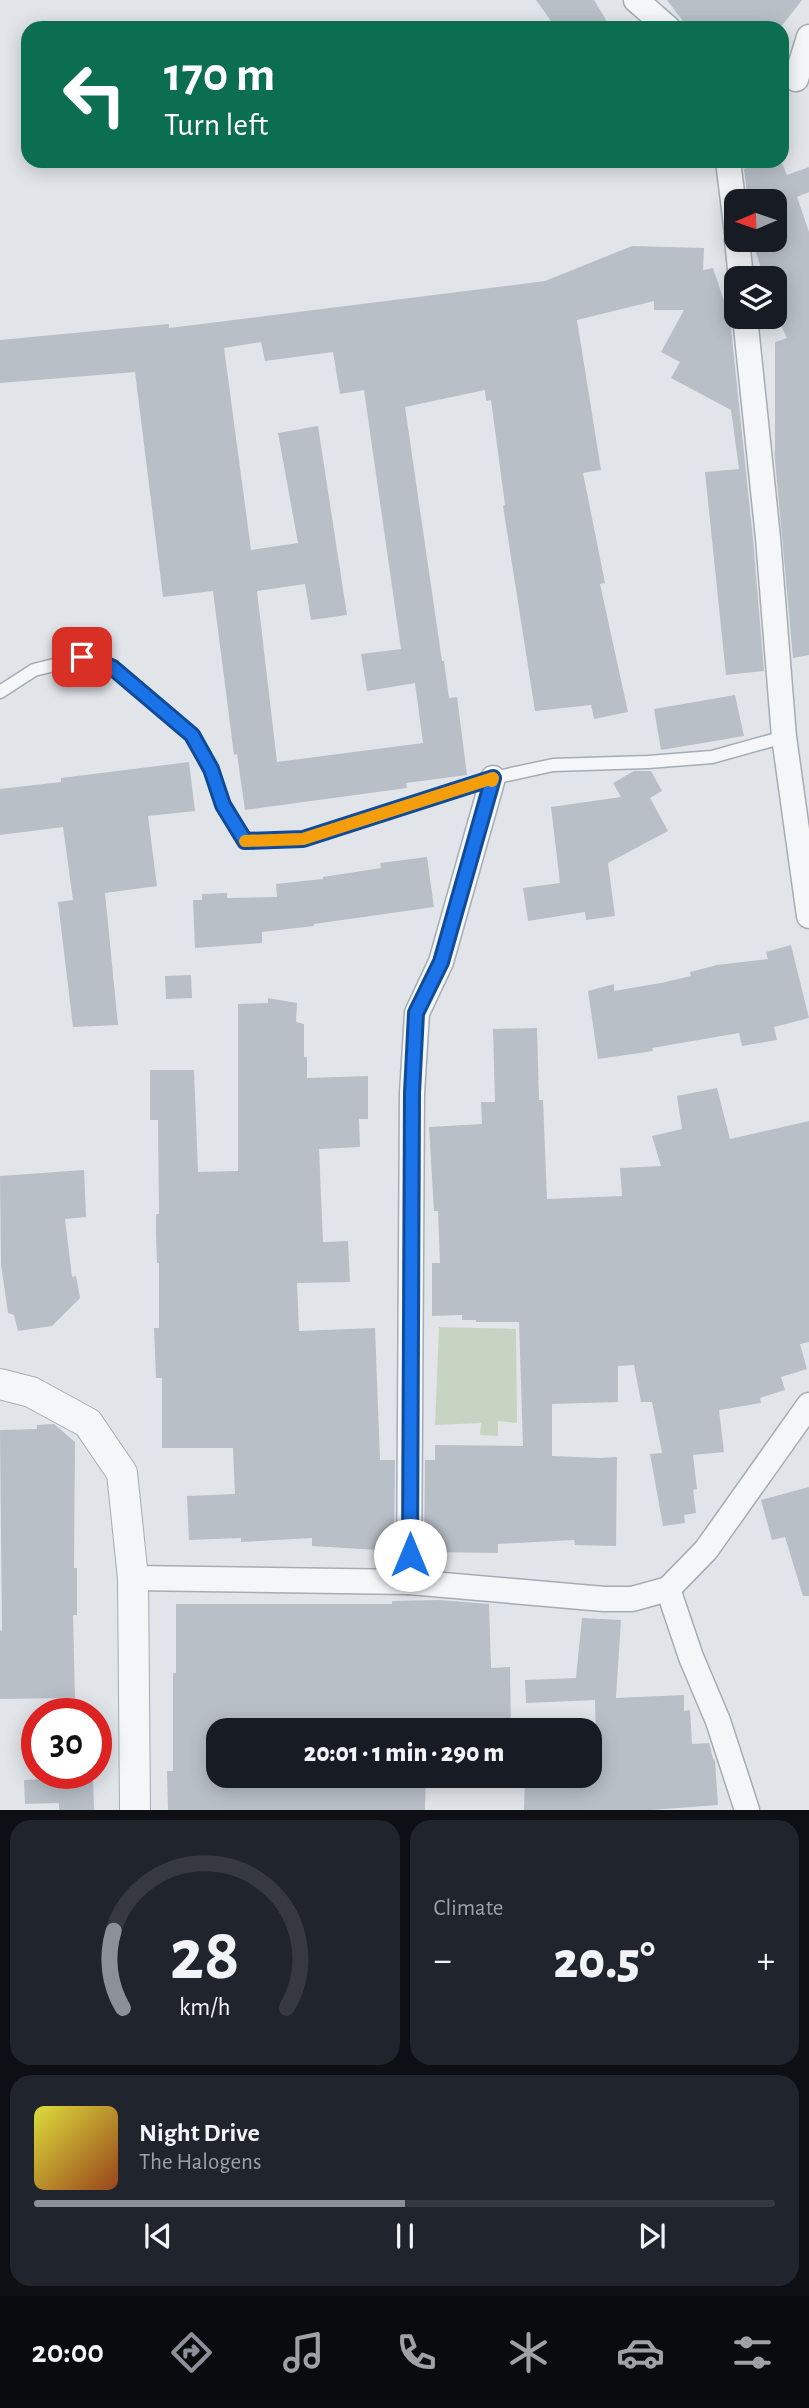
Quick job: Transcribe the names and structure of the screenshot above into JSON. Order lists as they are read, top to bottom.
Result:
{
  "north": "left",
  "page": {
    "turn": ["170 m", "Turn left"],
    "limit": "30",
    "trip": "20:01 · 1 min · 290 m",
    "tile": "Climate",
    "heat": ["−", "20.5°", "+"],
    "song": ["Night Drive", "The Halogens"],
    "tabs": "20:00",
    "gauge": ["28", "km/h"]
  }
}
